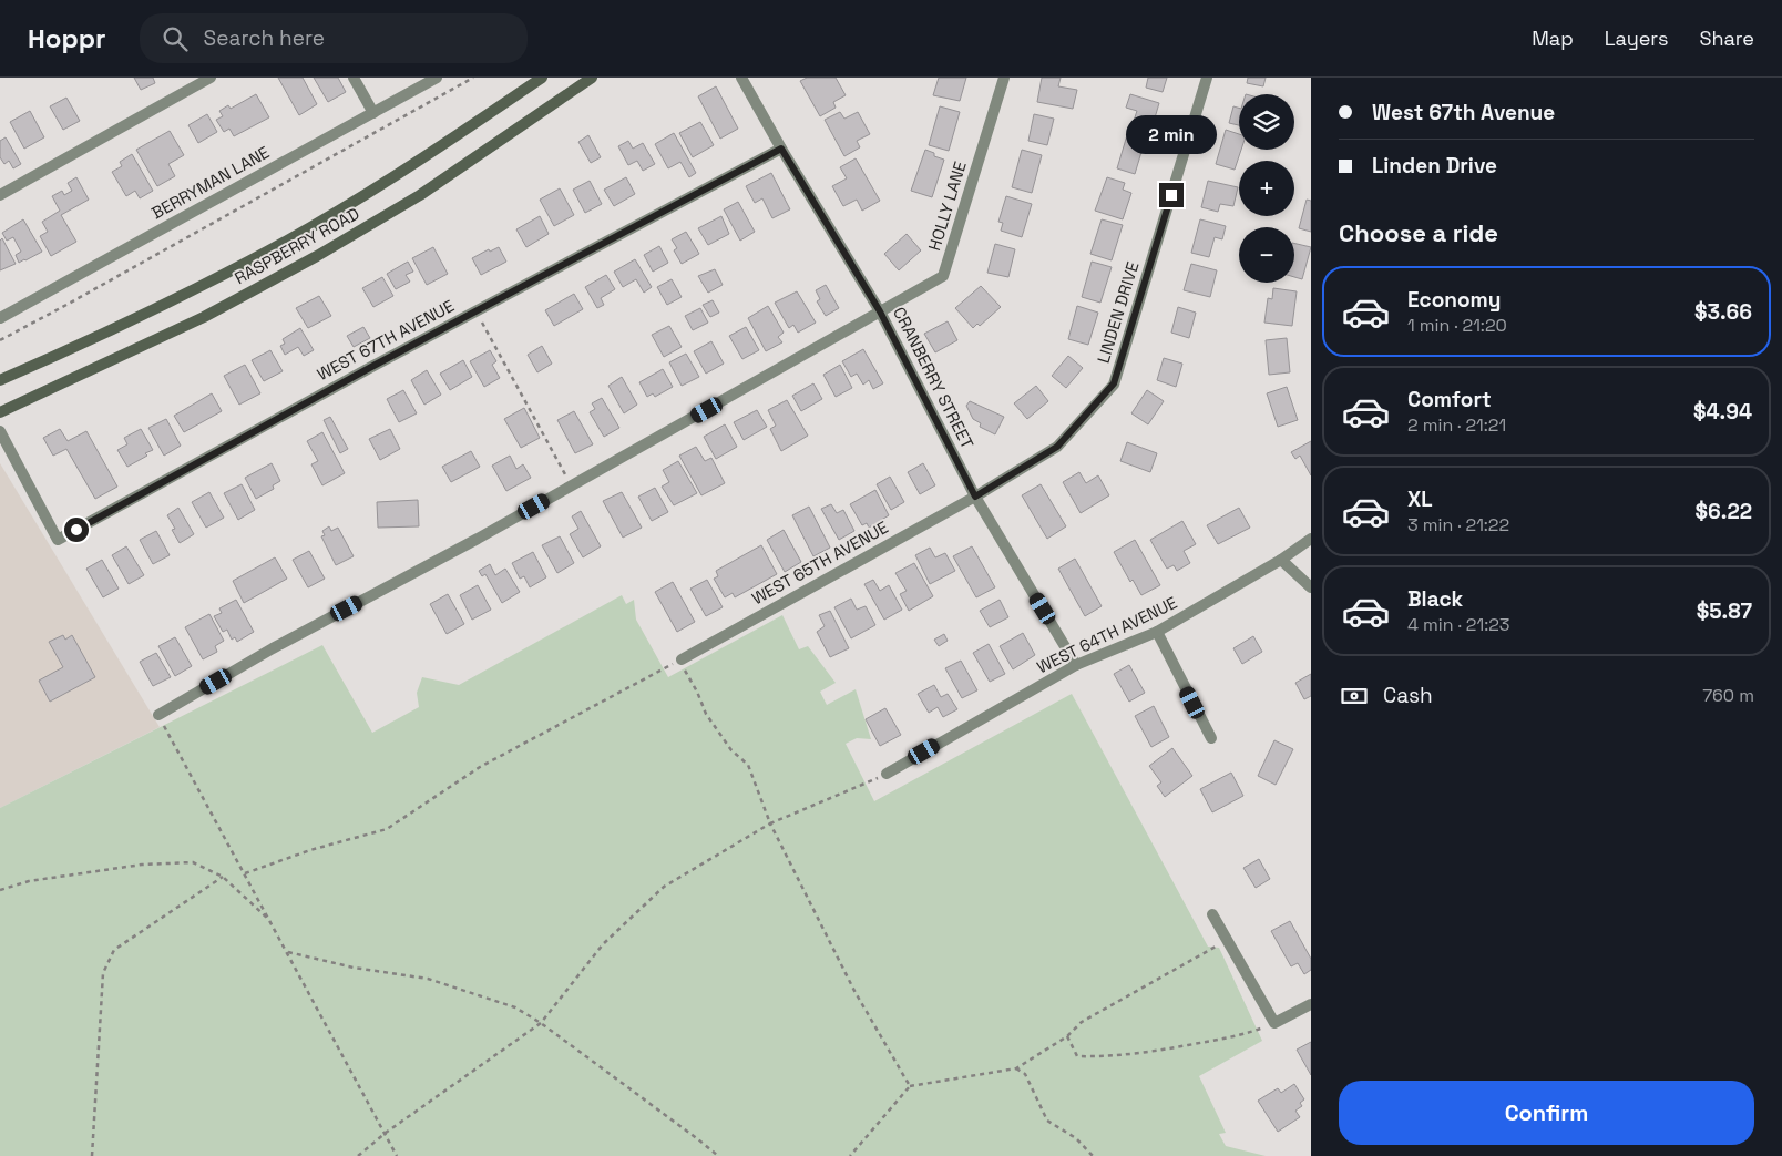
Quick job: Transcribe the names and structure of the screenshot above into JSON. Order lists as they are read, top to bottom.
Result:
{
  "streets": {
    "main road": ["RASPBERRY ROAD"],
    "street": [
      "BERRYMAN LANE",
      "HOLLY LANE",
      "LINDEN DRIVE",
      "WEST 67TH AVENUE",
      "CRANBERRY STREET",
      "WEST 65TH AVENUE",
      "WEST 64TH AVENUE"
    ]
  },
  "crossings": [
    ["HOLLY LANE", "CRANBERRY STREET"],
    ["LINDEN DRIVE", "CRANBERRY STREET"],
    ["LINDEN DRIVE", "WEST 65TH AVENUE"],
    ["WEST 67TH AVENUE", "CRANBERRY STREET"],
    ["CRANBERRY STREET", "WEST 65TH AVENUE"],
    ["CRANBERRY STREET", "WEST 64TH AVENUE"]
  ],
  "page": {
    "header": "Hoppr",
    "search": "Search here",
    "nav": ["Map", "Layers", "Share"],
    "banner": ["West 67th Avenue", "Linden Drive"],
    "map_buttons": ["+", "−"],
    "bubble": "2 min",
    "heading": "Choose a ride",
    "list": [
      {
        "name": "Economy",
        "note": "1 min · 21:20",
        "value": "$3.66"
      },
      {
        "name": "Comfort",
        "note": "2 min · 21:21",
        "value": "$4.94"
      },
      {
        "name": "XL",
        "note": "3 min · 21:22",
        "value": "$6.22"
      },
      {
        "name": "Black",
        "note": "4 min · 21:23",
        "value": "$5.87"
      }
    ],
    "pay": ["Cash", "760 m"],
    "buttons": "Confirm"
  }
}
